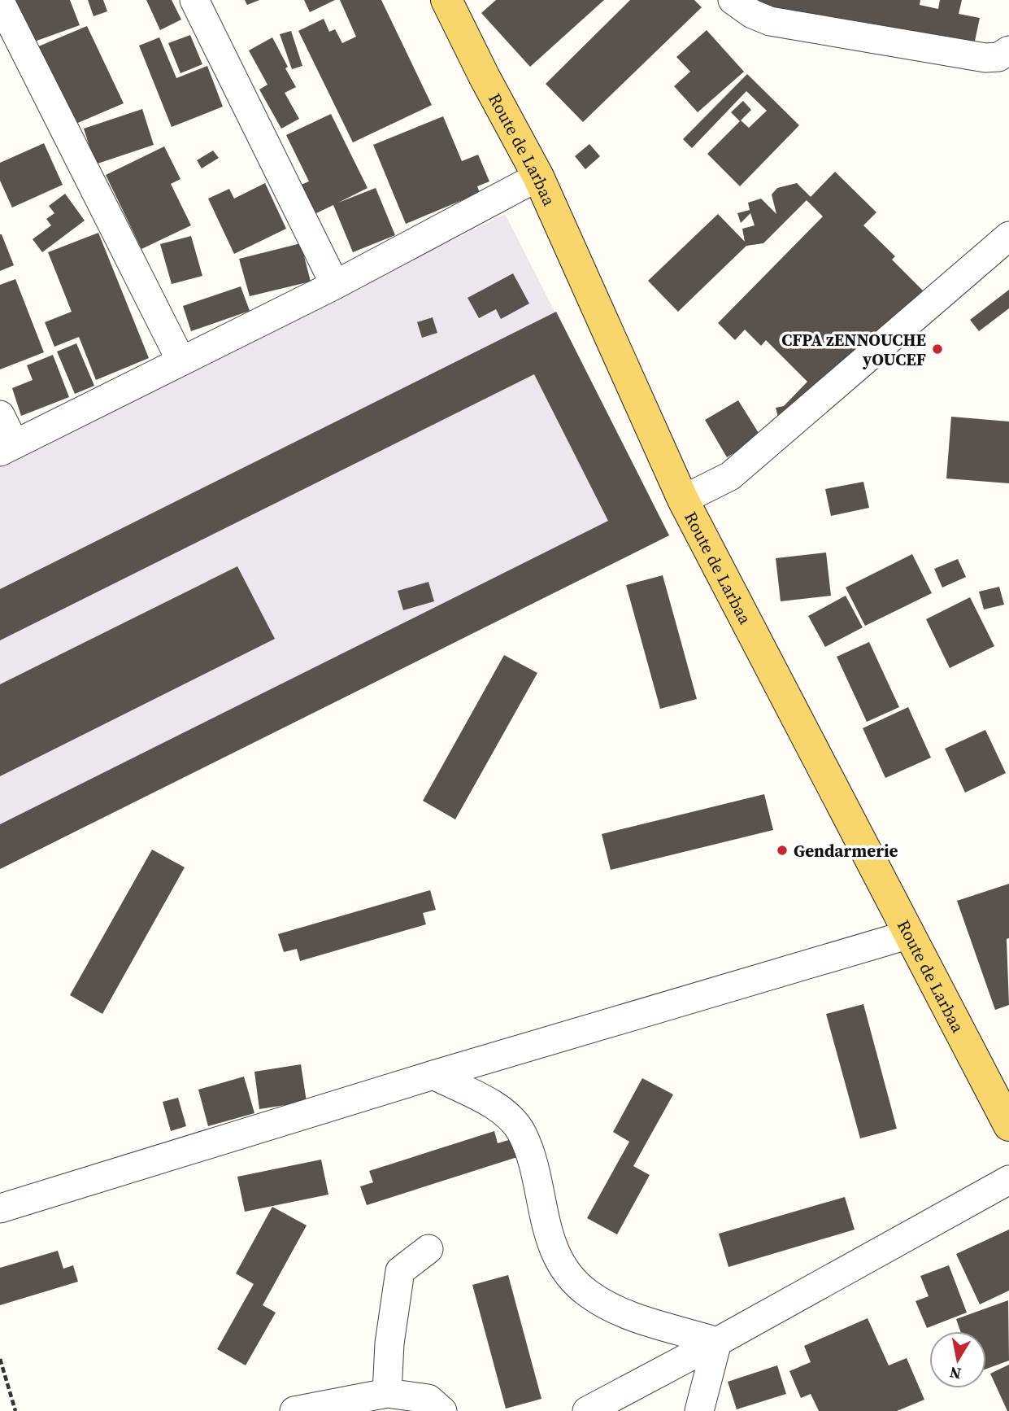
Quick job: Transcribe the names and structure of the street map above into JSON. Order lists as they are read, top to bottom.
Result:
{
  "streets": {
    "main road": ["Route de Larbaa"]
  },
  "places": ["CFPA zENNOUCHE yOUCEF", "Gendarmerie"],
  "north": "bottom"
}
